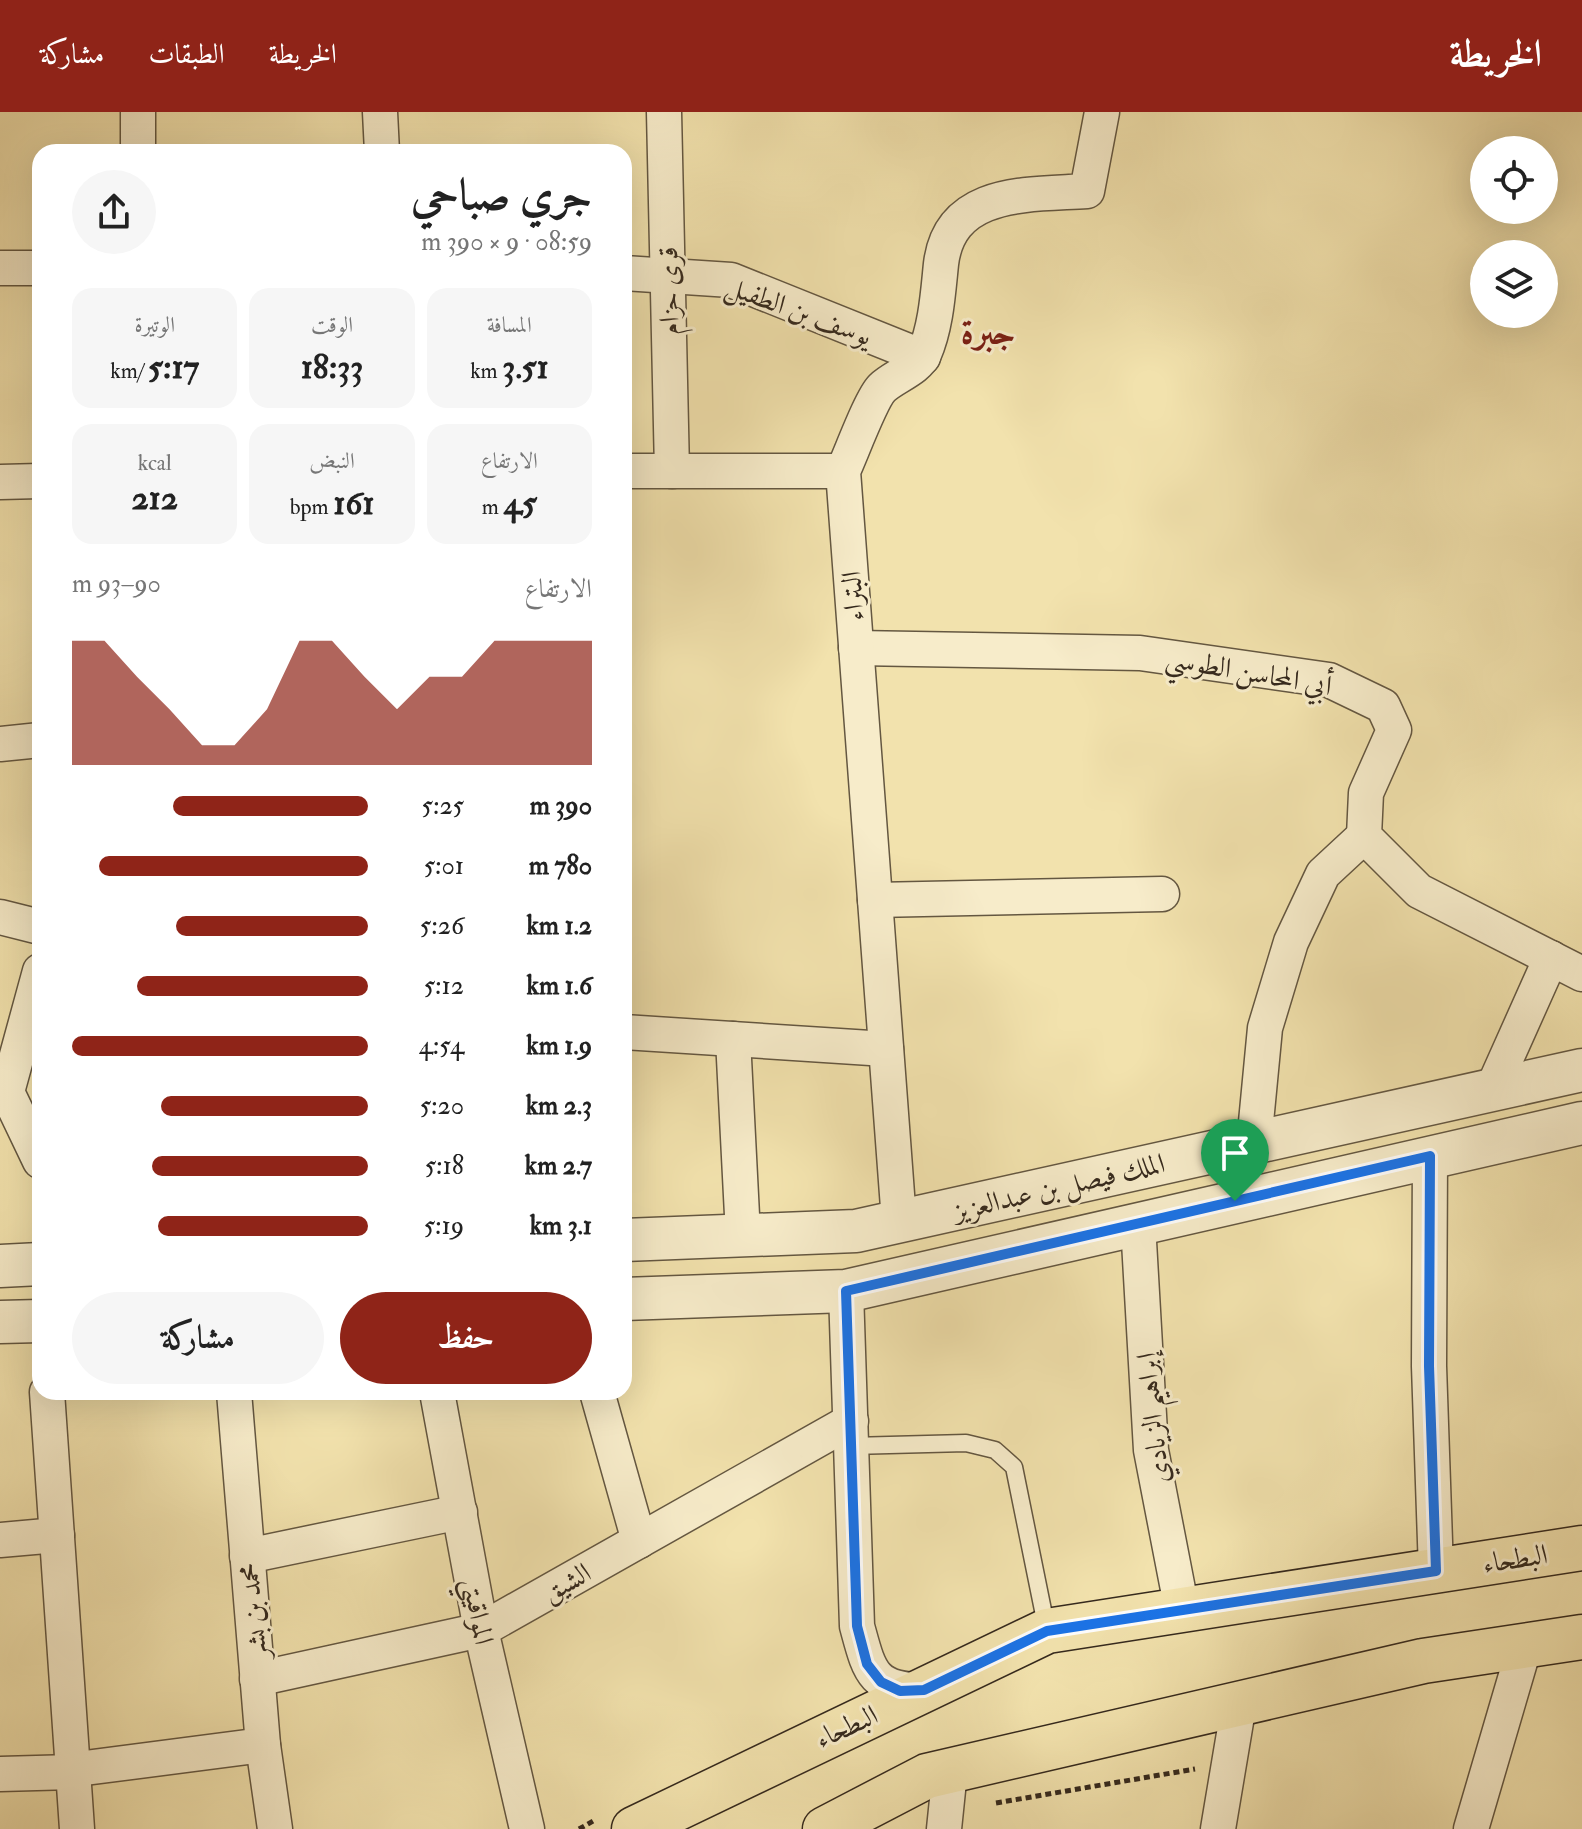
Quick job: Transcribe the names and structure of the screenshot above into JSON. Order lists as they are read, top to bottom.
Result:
{
  "streets": {
    "main road": ["البطحاء"],
    "street": [
      "قرى حزام",
      "يوسف بن الطفيل",
      "البتراء",
      "أبي المحاسن الطوسي",
      "الملك فيصل بن عبدالعزيز",
      "إبراهيم الزيادي",
      "الشيق",
      "محمد بن بشر",
      "المواقيتي"
    ]
  },
  "crossings": [
    ["قرى حزام", "يوسف بن الطفيل"],
    ["يوسف بن الطفيل", "البتراء"],
    ["البتراء", "أبي المحاسن الطوسي"],
    ["البتراء", "الملك فيصل بن عبدالعزيز"],
    ["الملك فيصل بن عبدالعزيز", "إبراهيم الزيادي"],
    ["إبراهيم الزيادي", "البطحاء"],
    ["الشيق", "محمد بن بشر"],
    ["الشيق", "المواقيتي"]
  ],
  "districts": ["جبرة"],
  "page": {
    "header": "الخريطة",
    "nav": ["الخريطة", "الطبقات", "مشاركة"],
    "heading": ["جري صباحي", "08:59 · 9 × 390 m"],
    "stats": [
      ["المسافة", "3.51 km"],
      ["الوقت", "18:33"],
      ["الوتيرة", "5:17 /km"],
      ["الارتفاع", "45 m"],
      ["النبض", "161 bpm"],
      ["kcal", "212"]
    ],
    "chart": ["الارتفاع", "90–93 m"],
    "list": [
      {
        "name": "390 m",
        "note": "5:25"
      },
      {
        "name": "780 m",
        "note": "5:01"
      },
      {
        "name": "1.2 km",
        "note": "5:26"
      },
      {
        "name": "1.6 km",
        "note": "5:12"
      },
      {
        "name": "1.9 km",
        "note": "4:54"
      },
      {
        "name": "2.3 km",
        "note": "5:20"
      },
      {
        "name": "2.7 km",
        "note": "5:18"
      },
      {
        "name": "3.1 km",
        "note": "5:19"
      }
    ],
    "buttons": ["حفظ", "مشاركة"]
  }
}
